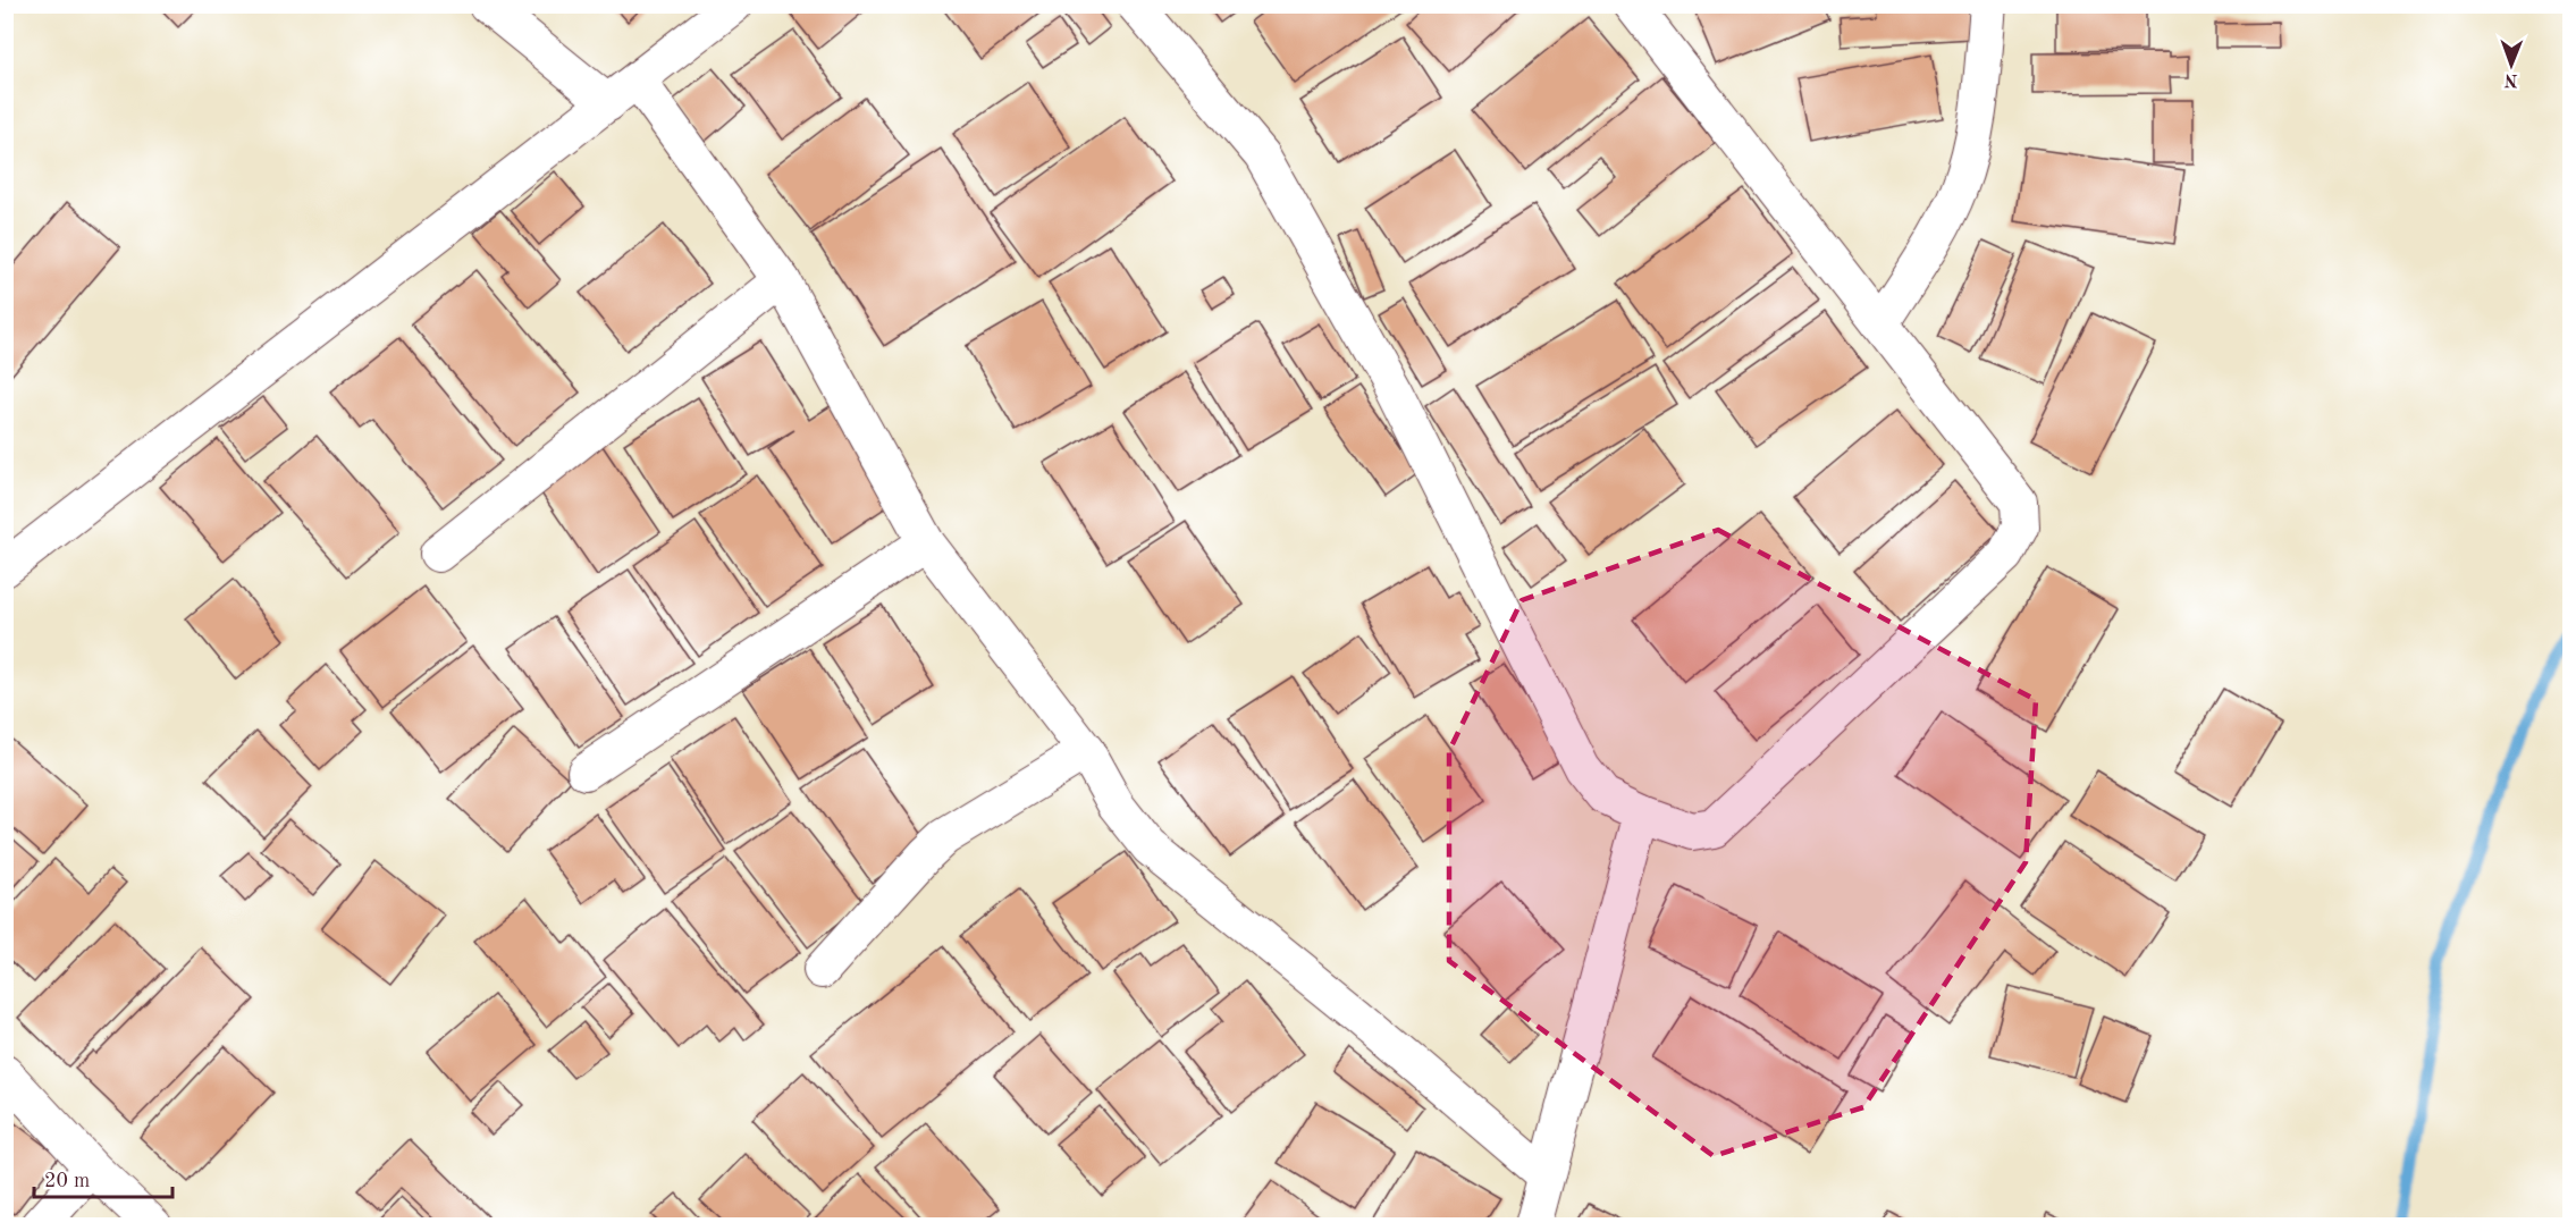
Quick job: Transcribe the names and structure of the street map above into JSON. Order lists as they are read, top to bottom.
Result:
{
  "scale_bar": "20 m",
  "north": "bottom"
}
